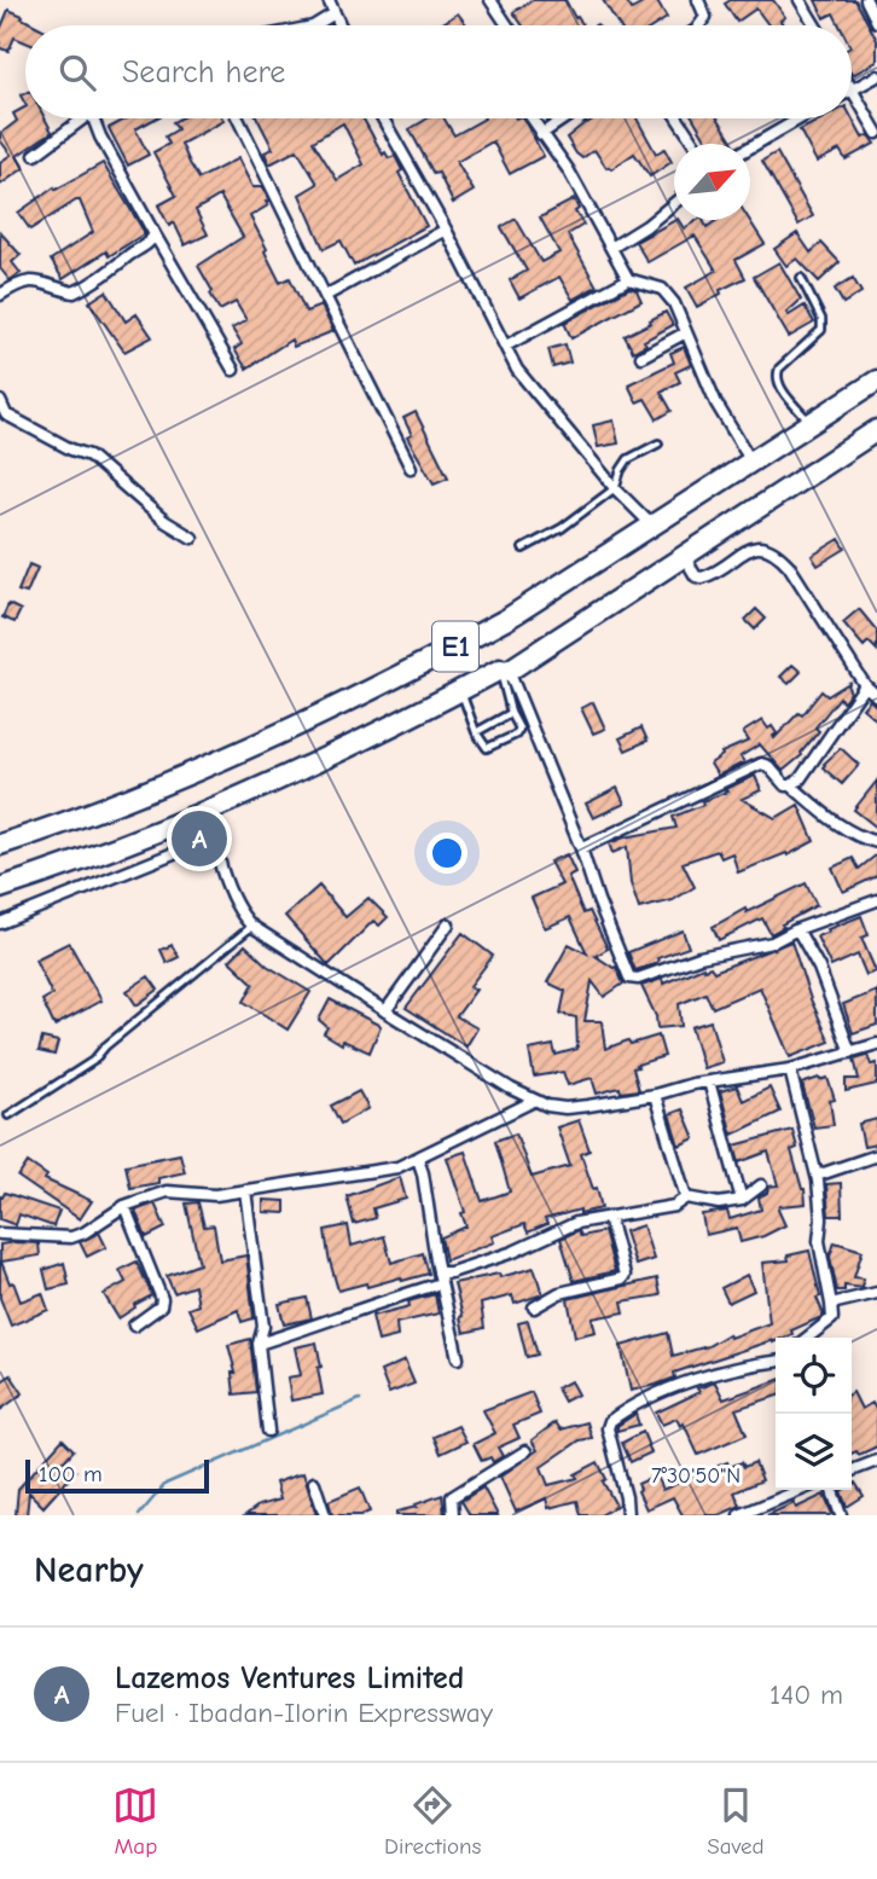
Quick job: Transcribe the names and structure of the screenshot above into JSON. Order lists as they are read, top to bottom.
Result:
{
  "streets": {
    "highway": ["E1"]
  },
  "scale_bar": "100 m",
  "north": "top right",
  "page": {
    "search": "Search here",
    "pins": "A",
    "scale": "100 m",
    "heading": "Nearby",
    "list": [
      {
        "mark": "A",
        "name": "Lazemos Ventures Limited",
        "note": "Fuel · Ibadan-Ilorin Expressway",
        "value": "140 m"
      }
    ],
    "nav": ["Map", "Directions", "Saved"]
  },
  "coordinates": ["7°30'50\"N"]
}
